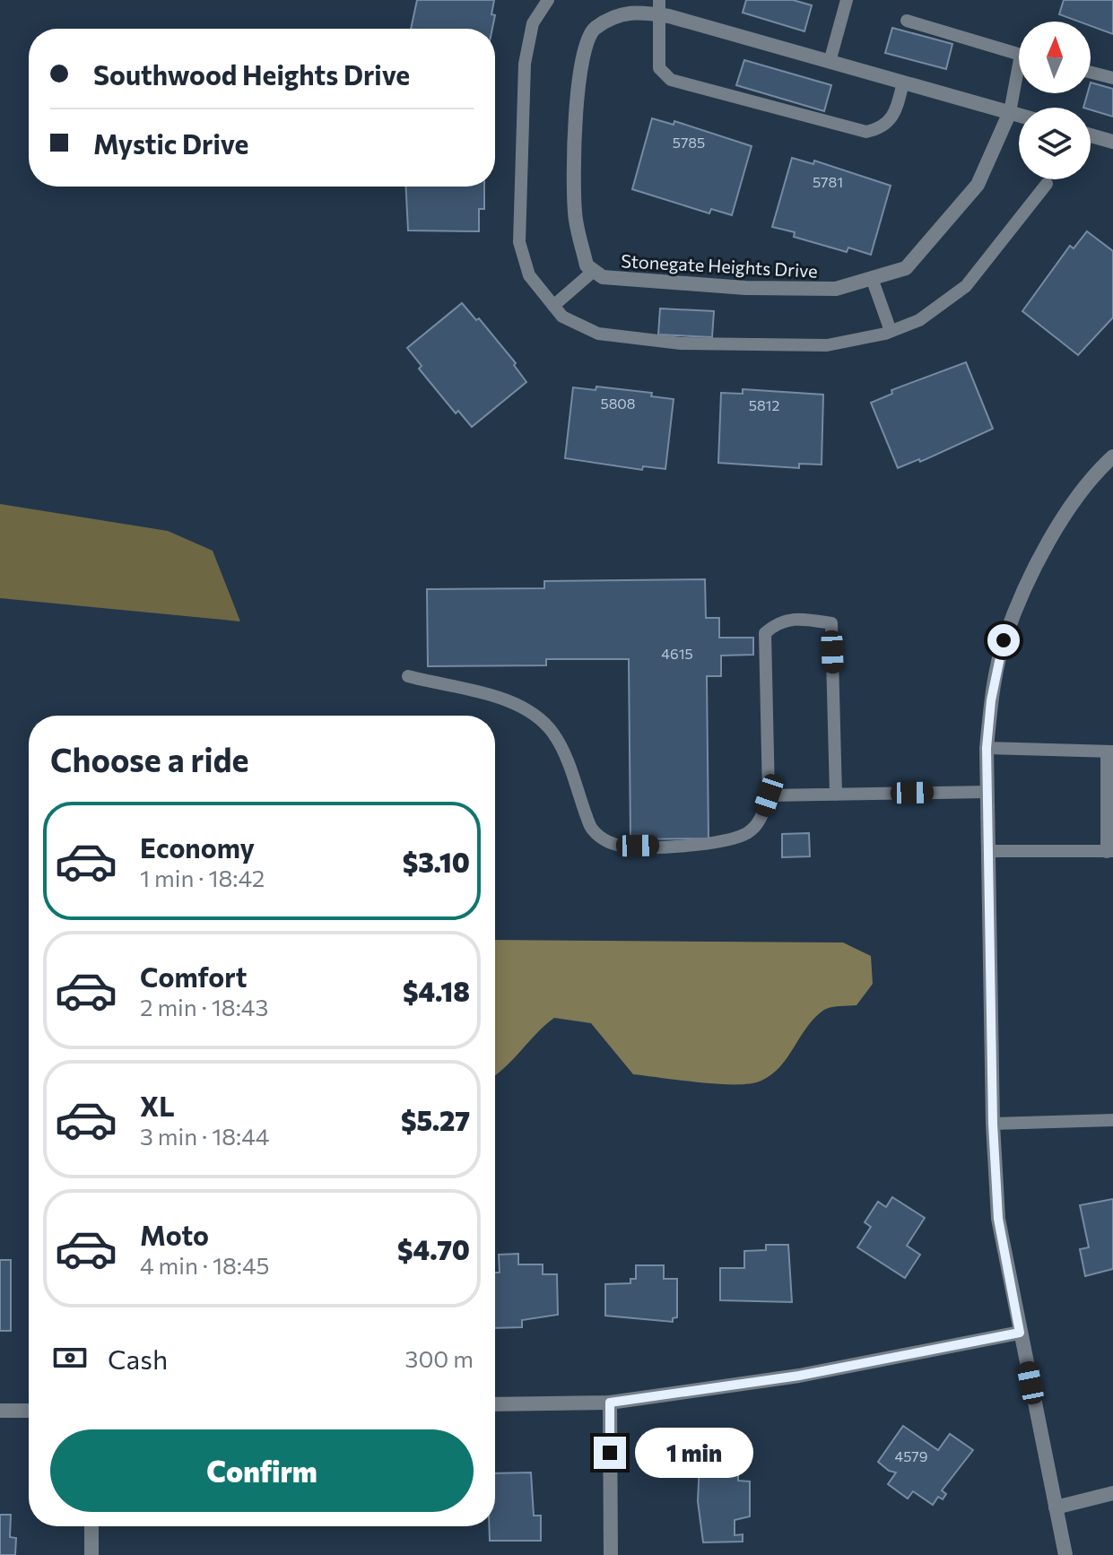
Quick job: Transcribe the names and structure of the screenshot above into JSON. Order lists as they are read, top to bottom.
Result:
{
  "streets": {
    "street": ["Stonegate Heights Drive"]
  },
  "house_numbers": [
    "5785",
    "5781",
    "5808",
    "5812",
    "4615",
    "4579"
  ],
  "north": "top",
  "page": {
    "banner": ["Southwood Heights Drive", "Mystic Drive"],
    "heading": "Choose a ride",
    "list": [
      {
        "name": "Economy",
        "note": "1 min · 18:42",
        "value": "$3.10"
      },
      {
        "name": "Comfort",
        "note": "2 min · 18:43",
        "value": "$4.18"
      },
      {
        "name": "XL",
        "note": "3 min · 18:44",
        "value": "$5.27"
      },
      {
        "name": "Moto",
        "note": "4 min · 18:45",
        "value": "$4.70"
      }
    ],
    "pay": ["Cash", "300 m"],
    "buttons": "Confirm",
    "bubble": "1 min"
  }
}
